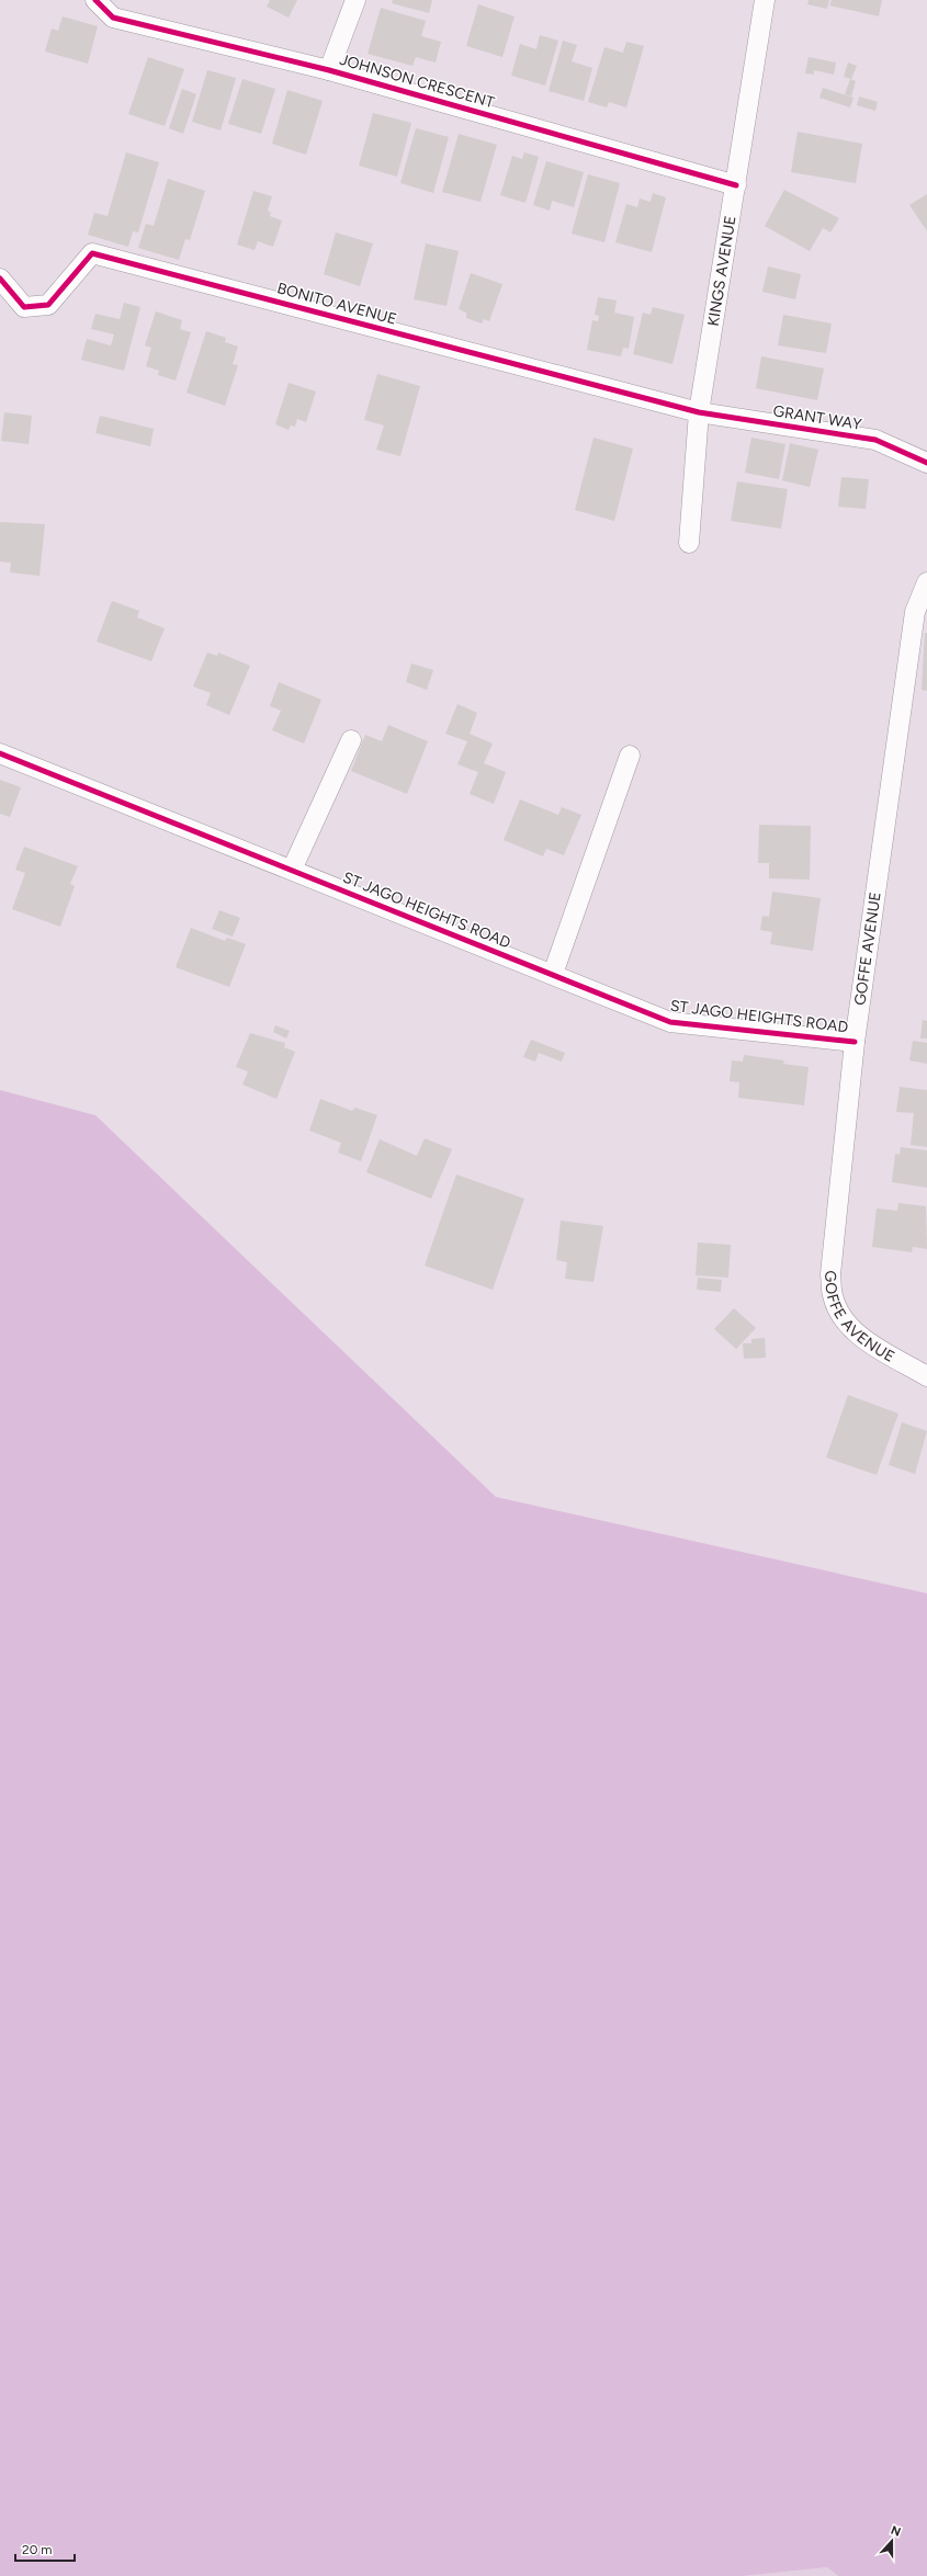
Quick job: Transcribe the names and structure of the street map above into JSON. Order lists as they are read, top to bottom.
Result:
{
  "streets": {
    "street": [
      "JOHNSON CRESCENT",
      "KINGS AVENUE",
      "BONITO AVENUE",
      "GRANT WAY",
      "ST JAGO HEIGHTS ROAD",
      "GOFFE AVENUE"
    ]
  },
  "crossings": [
    ["JOHNSON CRESCENT", "KINGS AVENUE"],
    ["KINGS AVENUE", "BONITO AVENUE"],
    ["KINGS AVENUE", "GRANT WAY"],
    ["BONITO AVENUE", "GRANT WAY"],
    ["ST JAGO HEIGHTS ROAD", "GOFFE AVENUE"]
  ],
  "scale_bar": "20 m",
  "north": "top"
}
